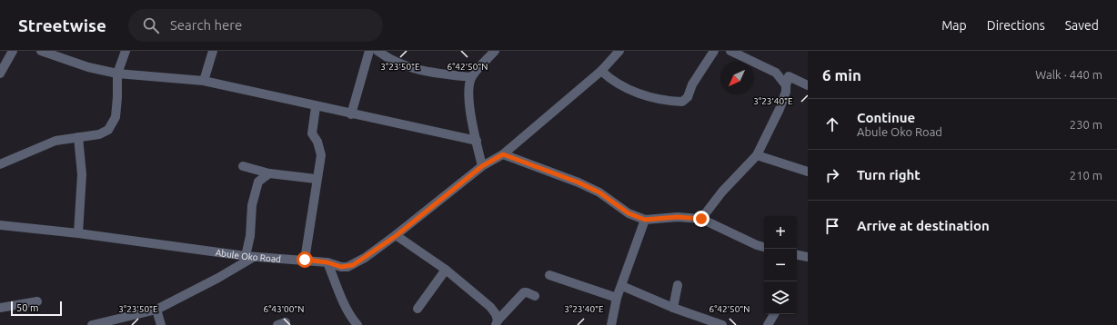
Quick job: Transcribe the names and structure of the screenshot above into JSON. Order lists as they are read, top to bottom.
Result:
{
  "streets": {
    "street": ["Abule Oko Road"]
  },
  "scale_bar": "50 m",
  "north": "bottom left",
  "page": {
    "header": "Streetwise",
    "search": "Search here",
    "nav": ["Map", "Directions", "Saved"],
    "heading": ["6 min", "Walk · 440 m"],
    "list": [
      ["Continue", "Abule Oko Road", "230 m"],
      ["Turn right", "210 m"],
      "Arrive at destination"
    ],
    "map_buttons": ["+", "−"],
    "scale": "50 m"
  },
  "coordinates": [
    "3°23'50\"E",
    "6°42'50\"N",
    "3°23'40\"E",
    "6°43'00\"N"
  ]
}
